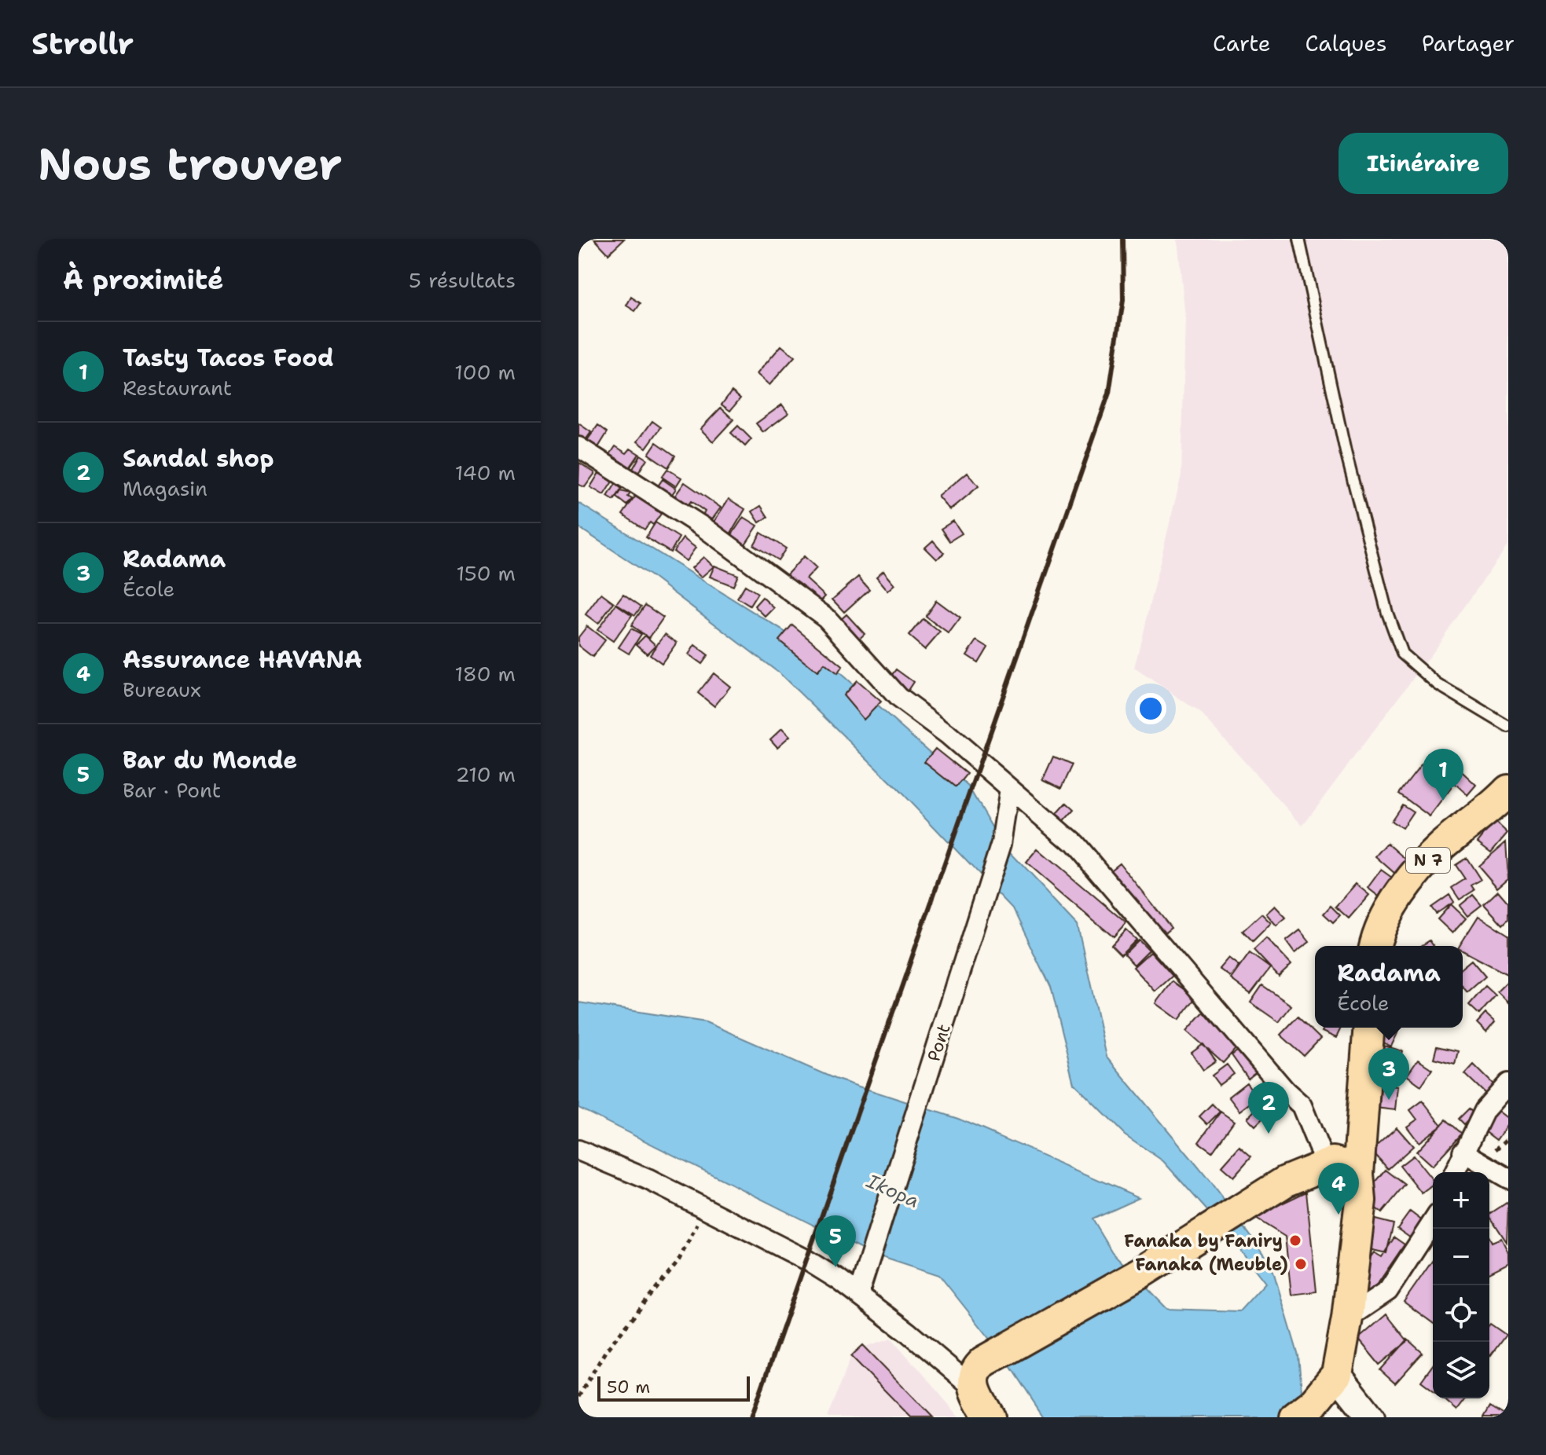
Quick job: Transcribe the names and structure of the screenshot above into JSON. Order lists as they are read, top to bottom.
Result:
{
  "streets": {
    "main road": ["N 7"],
    "street": ["Pont"]
  },
  "water": ["Ikopa"],
  "places": ["Fanaka by Faniry", "Fanaka (Meuble)"],
  "scale_bar": "50 m",
  "page": {
    "header": "Strollr",
    "nav": ["Carte", "Calques", "Partager"],
    "buttons": "Itinéraire",
    "title": "Nous trouver",
    "heading": ["À proximité", "5 résultats"],
    "list": [
      {
        "mark": "1",
        "name": "Tasty Tacos Food",
        "note": "Restaurant",
        "value": "100 m"
      },
      {
        "mark": "2",
        "name": "Sandal shop",
        "note": "Magasin",
        "value": "140 m"
      },
      {
        "mark": "3",
        "name": "Radama",
        "note": "École",
        "value": "150 m"
      },
      {
        "mark": "4",
        "name": "Assurance HAVANA",
        "note": "Bureaux",
        "value": "180 m"
      },
      {
        "mark": "5",
        "name": "Bar du Monde",
        "note": "Bar · Pont",
        "value": "210 m"
      }
    ],
    "pins": [
      "1",
      "3",
      "2",
      "4",
      "5"
    ],
    "popup": ["Radama", "École"],
    "map_buttons": ["+", "−"],
    "scale": "50 m"
  }
}
